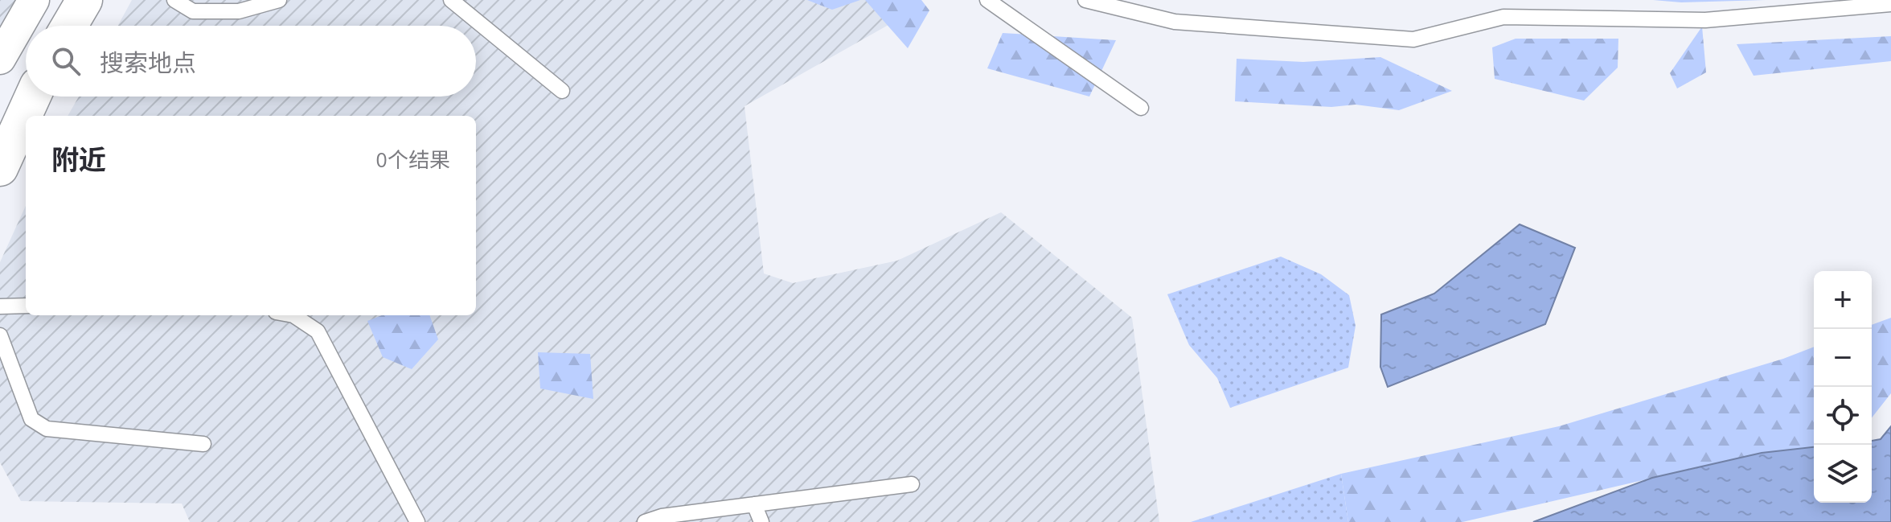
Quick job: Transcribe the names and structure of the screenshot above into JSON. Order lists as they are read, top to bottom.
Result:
{
  "page": {
    "search": "搜索地点",
    "heading": ["附近", "0个结果"],
    "map_buttons": ["+", "−"]
  }
}
